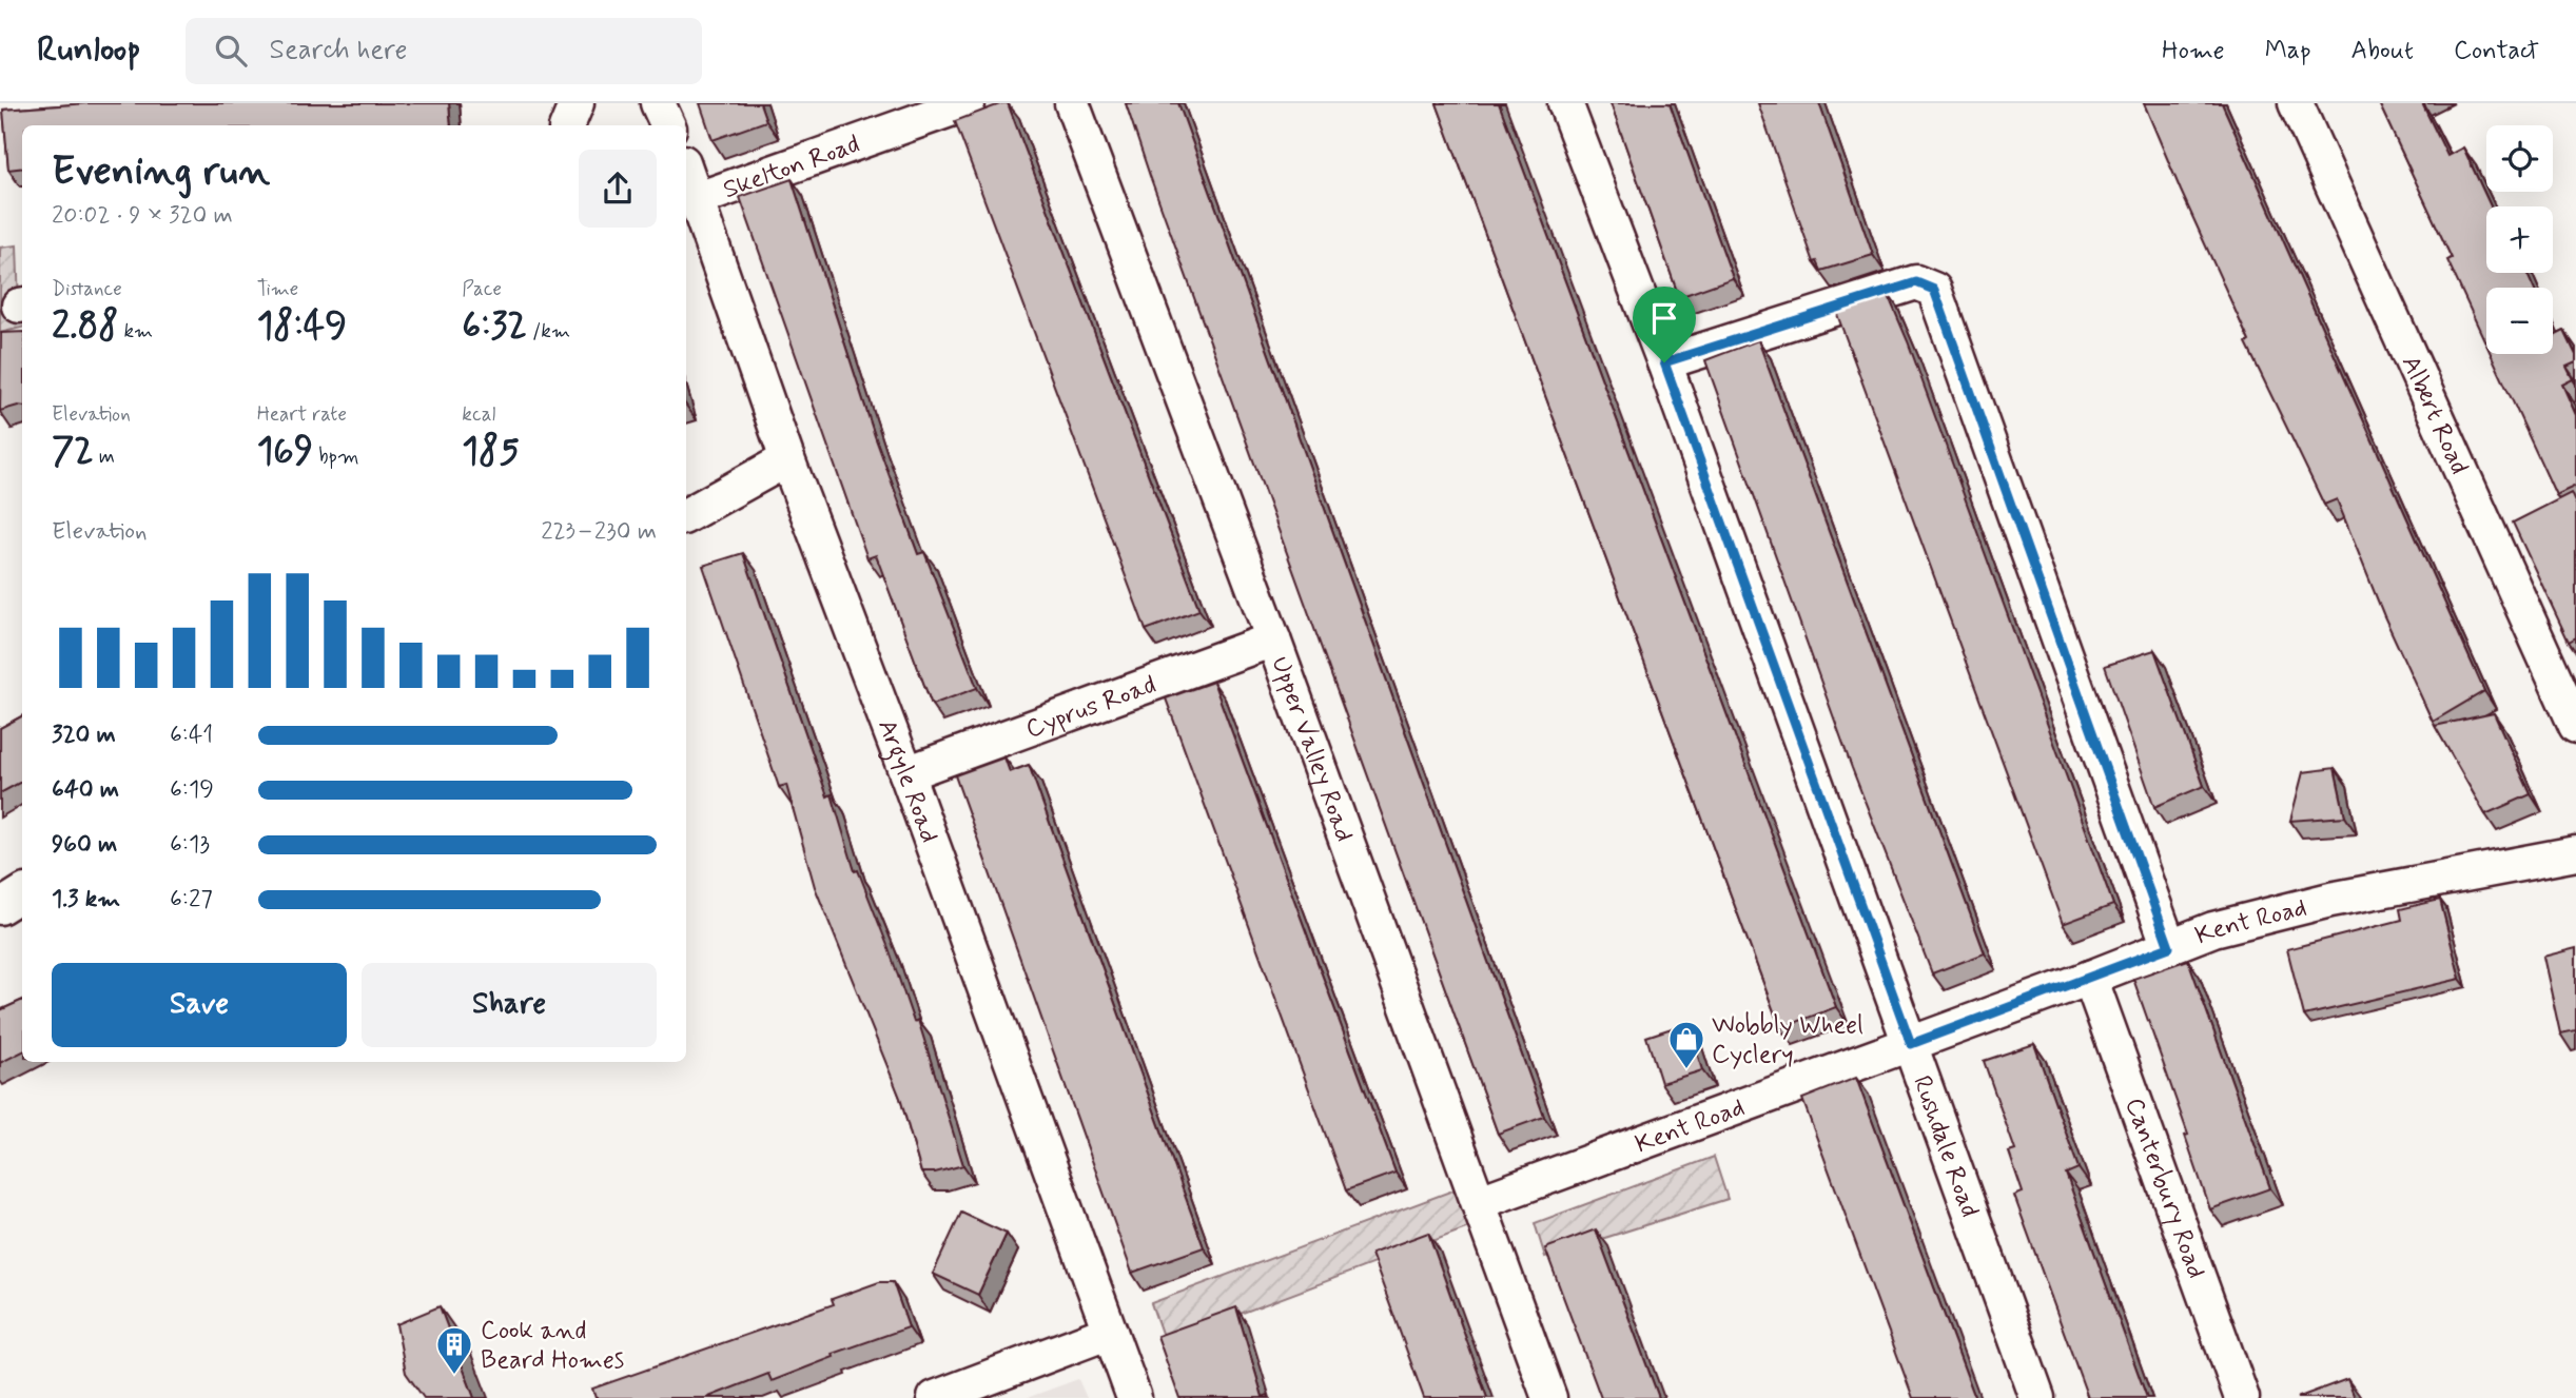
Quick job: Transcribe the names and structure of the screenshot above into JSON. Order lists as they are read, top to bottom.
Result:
{
  "streets": {
    "street": [
      "Skelton Road",
      "Albert Road",
      "Cyprus Road",
      "Upper Valley Road",
      "Argyle Road",
      "Kent Road",
      "Rushdale Road",
      "Canterbury Road"
    ]
  },
  "crossings": [
    ["Skelton Road", "Argyle Road"],
    ["Cyprus Road", "Upper Valley Road"],
    ["Cyprus Road", "Argyle Road"],
    ["Upper Valley Road", "Kent Road"],
    ["Kent Road", "Rushdale Road"],
    ["Kent Road", "Canterbury Road"]
  ],
  "places": {
    "shop": ["Wobbly Wheel Cyclery"],
    "building": ["Cook and Beard Homes"]
  },
  "page": {
    "header": "Runloop",
    "search": "Search here",
    "nav": [
      "Home",
      "Map",
      "About",
      "Contact"
    ],
    "map_buttons": ["+", "−"],
    "heading": ["Evening run", "20:02 · 9 × 320 m"],
    "stats": [
      ["Distance", "2.88 km"],
      ["Time", "18:49"],
      ["Pace", "6:32 /km"],
      ["Elevation", "72 m"],
      ["Heart rate", "169 bpm"],
      ["kcal", "185"]
    ],
    "chart": ["Elevation", "223–230 m"],
    "list": [
      {
        "name": "320 m",
        "note": "6:41"
      },
      {
        "name": "640 m",
        "note": "6:19"
      },
      {
        "name": "960 m",
        "note": "6:13"
      },
      {
        "name": "1.3 km",
        "note": "6:27"
      }
    ],
    "buttons": ["Save", "Share"]
  }
}
